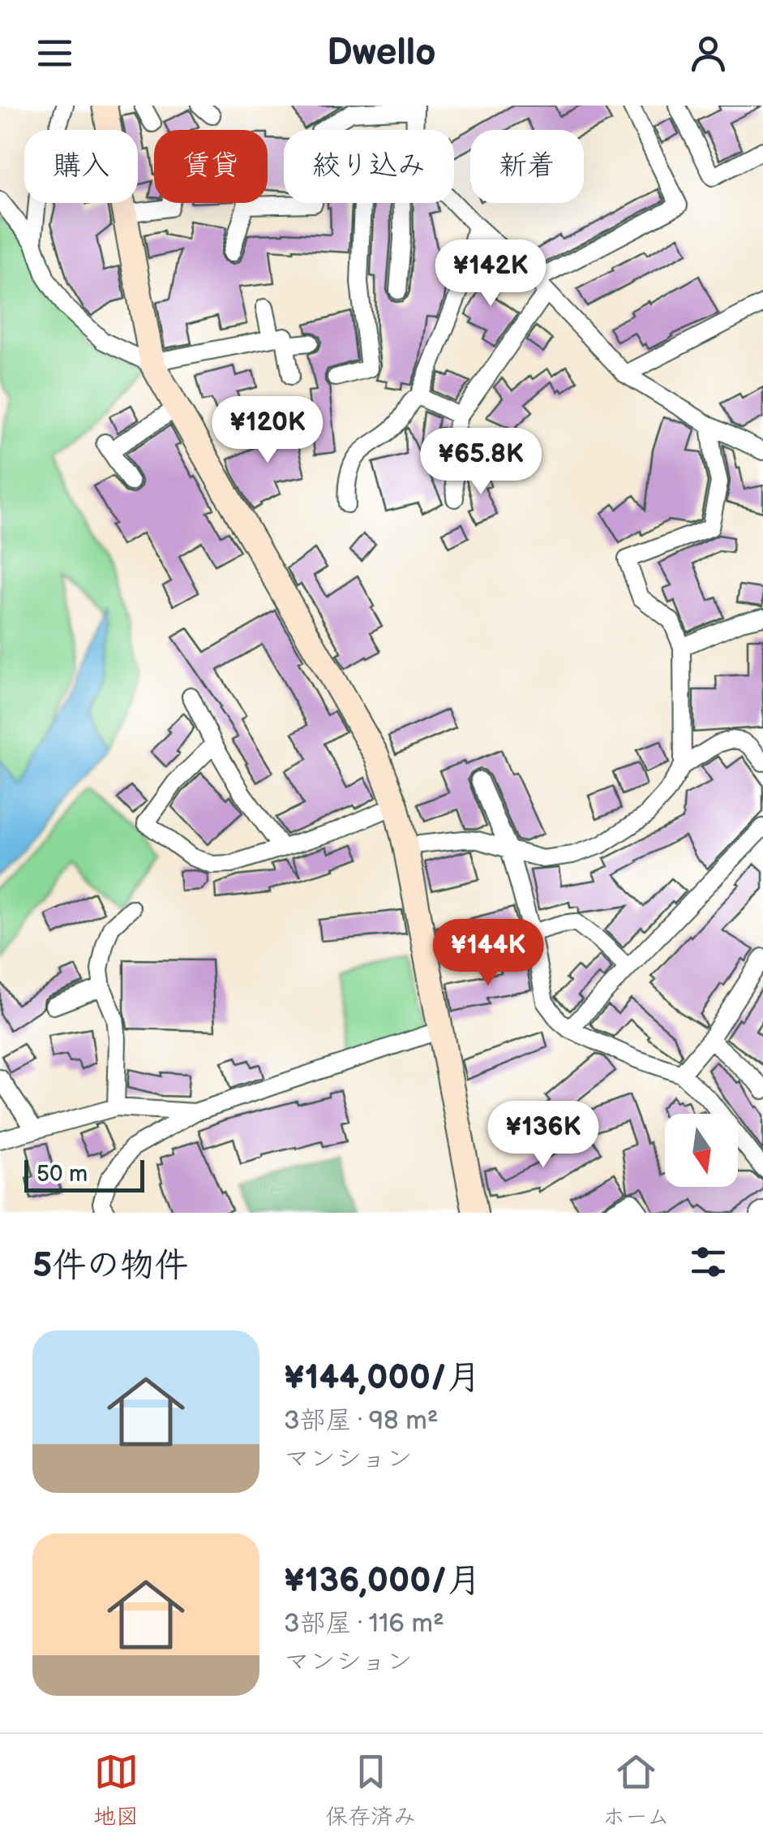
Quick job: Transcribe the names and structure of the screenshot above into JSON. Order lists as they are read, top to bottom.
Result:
{
  "scale_bar": "50 m",
  "north": "bottom",
  "page": {
    "header": "Dwello",
    "chip": [
      "購入",
      "賃貸",
      "絞り込み",
      "新着"
    ],
    "price": [
      "¥142K",
      "¥120K",
      "¥65.8K",
      "¥144K",
      "¥136K"
    ],
    "scale": "50 m",
    "heading": "5件の物件",
    "list": [
      {
        "name": "¥144,000/月",
        "note": "3部屋 · 98 m² · マンション"
      },
      {
        "name": "¥136,000/月",
        "note": "3部屋 · 116 m² · マンション"
      }
    ],
    "tabs": ["地図", "保存済み", "ホーム"]
  }
}
